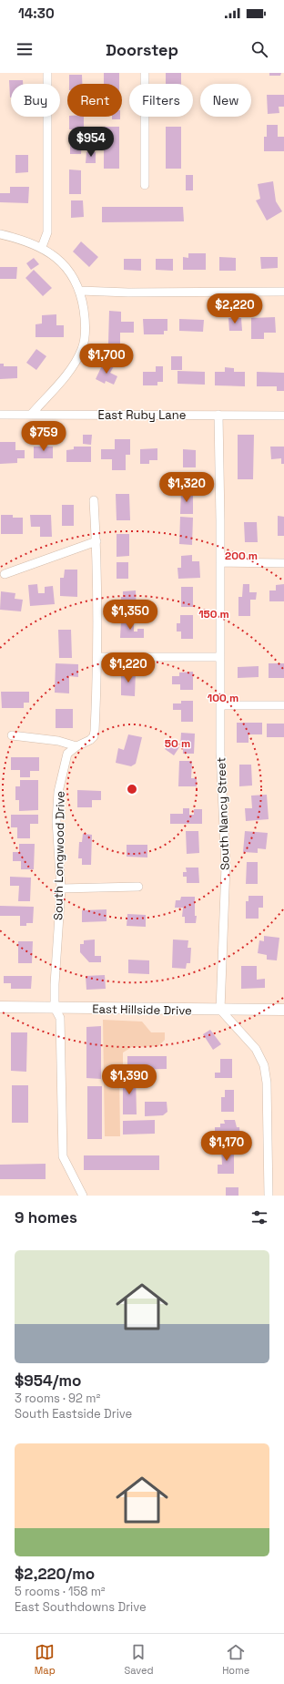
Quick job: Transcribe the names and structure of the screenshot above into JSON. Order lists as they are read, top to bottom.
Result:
{
  "streets": {
    "main road": ["East Hillside Drive"],
    "street": ["East Ruby Lane", "South Nancy Street", "South Longwood Drive"]
  },
  "crossings": [
    ["East Ruby Lane", "South Nancy Street"],
    ["South Nancy Street", "East Hillside Drive"],
    ["South Longwood Drive", "East Hillside Drive"]
  ],
  "page": {
    "status": "14:30",
    "header": "Doorstep",
    "chip": [
      "Buy",
      "Rent",
      "Filters",
      "New"
    ],
    "price": [
      "$954",
      "$2,220",
      "$1,700",
      "$759",
      "$1,320",
      "$1,350",
      "$1,220",
      "$1,390",
      "$1,170"
    ],
    "heading": "9 homes",
    "list": [
      {
        "name": "$954/mo",
        "note": "3 rooms · 92 m² · South Eastside Drive"
      },
      {
        "name": "$2,220/mo",
        "note": "5 rooms · 158 m² · East Southdowns Drive"
      }
    ],
    "tabs": ["Map", "Saved", "Home"]
  },
  "rings": [
    "200 m",
    "150 m",
    "100 m",
    "50 m"
  ]
}
